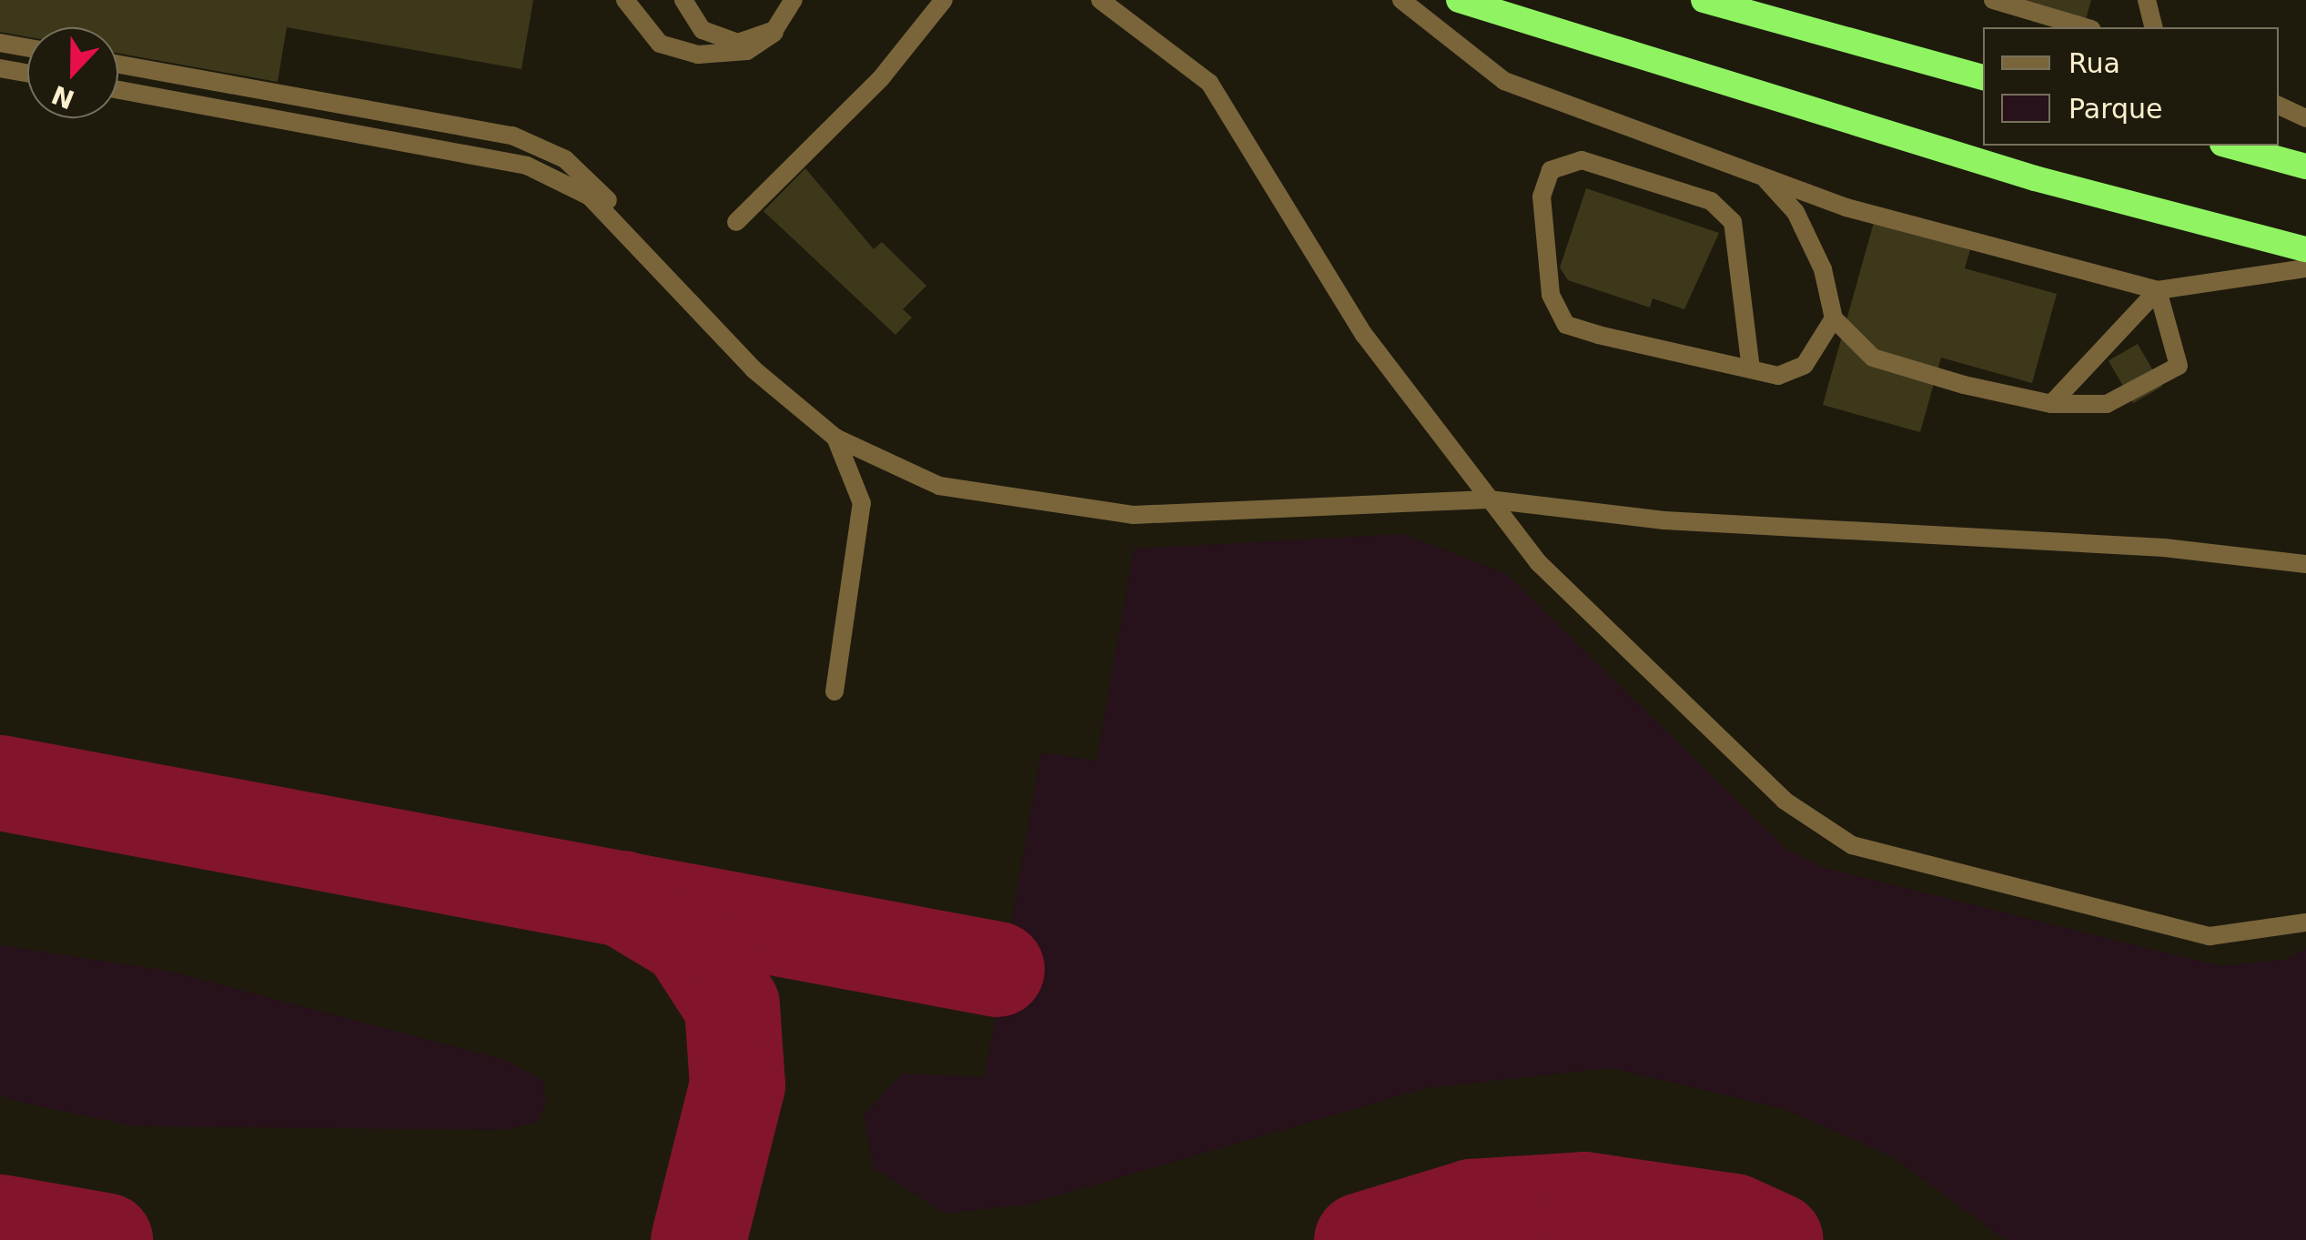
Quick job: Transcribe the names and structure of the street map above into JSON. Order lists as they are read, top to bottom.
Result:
{
  "legend": ["Rua", "Parque"],
  "north": "bottom"
}
